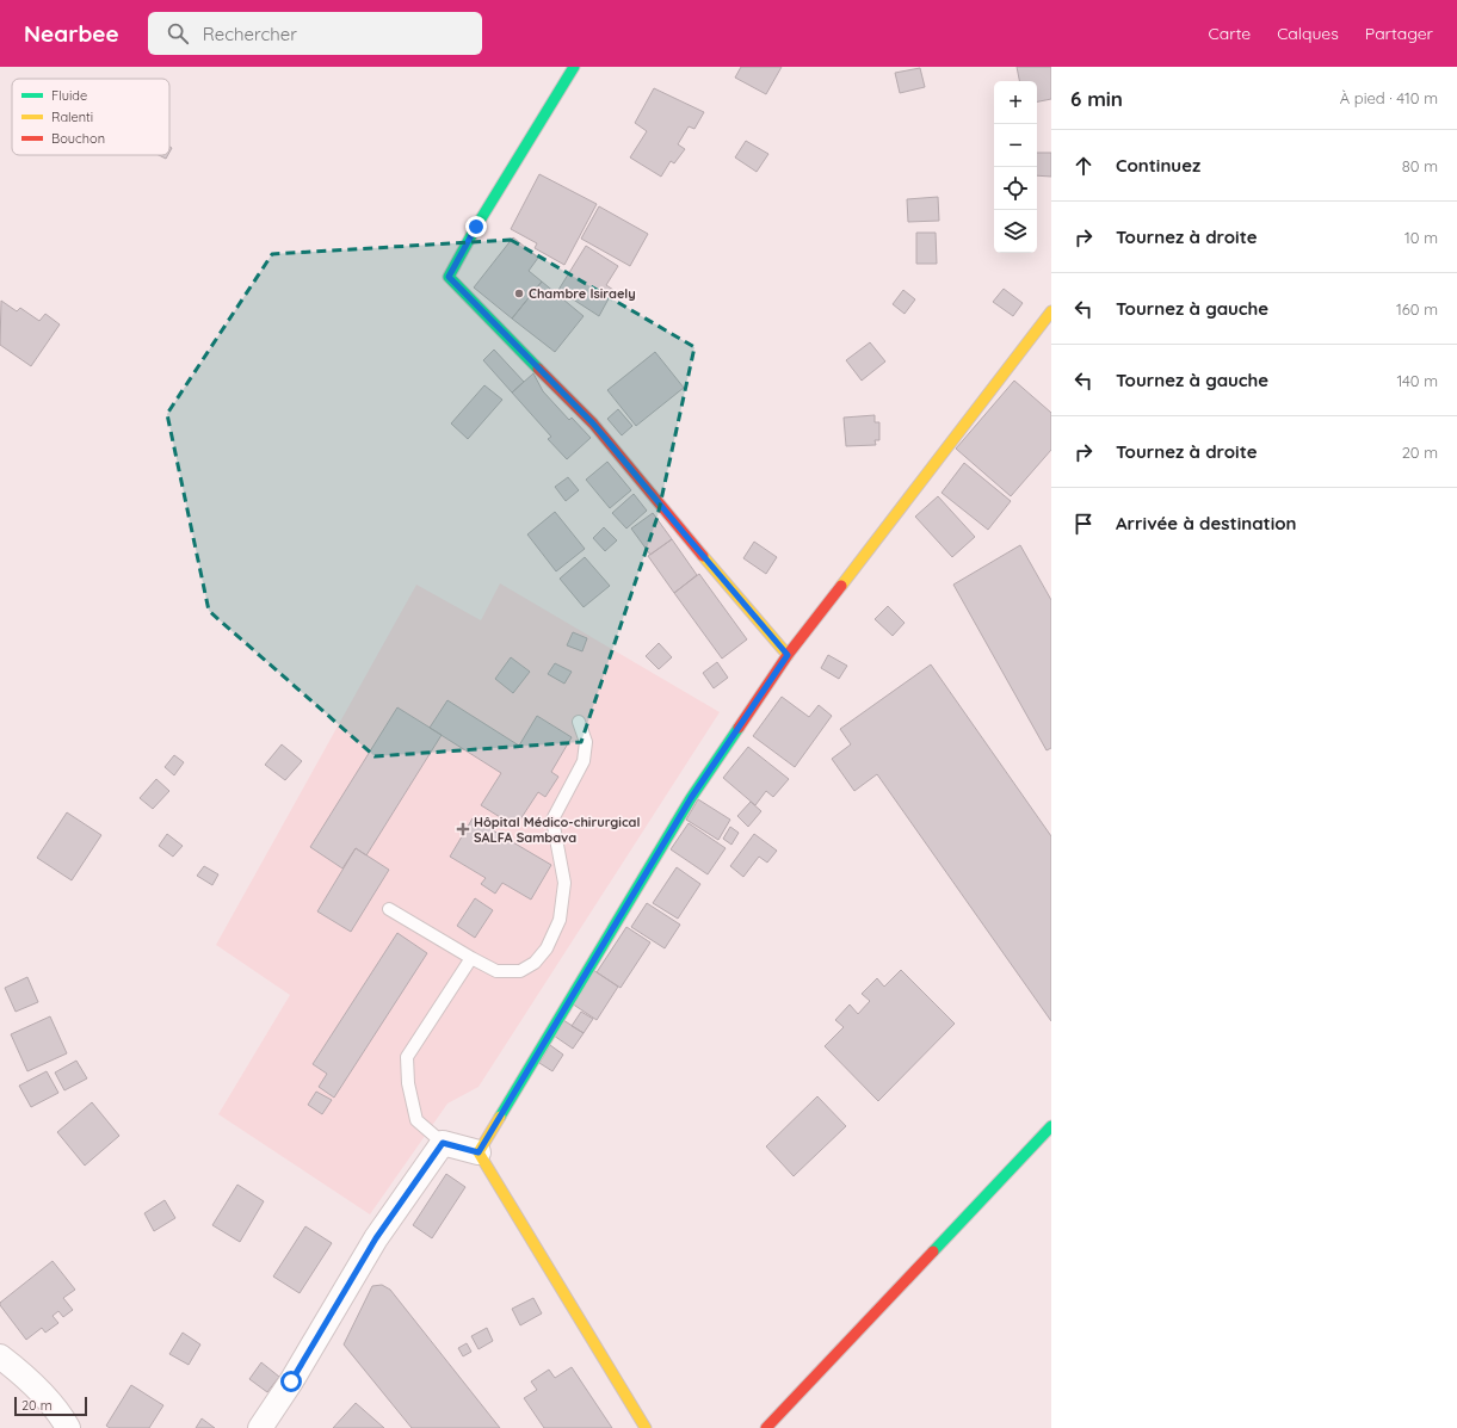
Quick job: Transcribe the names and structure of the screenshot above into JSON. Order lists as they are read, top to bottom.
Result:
{
  "places": {
    "other": ["Chambre Isiraely"],
    "health": ["Hôpital Médico-chirurgical SALFA Sambava"]
  },
  "legend": ["Fluide", "Ralenti", "Bouchon"],
  "scale_bar": "20 m",
  "page": {
    "header": "Nearbee",
    "search": "Rechercher",
    "nav": ["Carte", "Calques", "Partager"],
    "heading": ["6 min", "À pied · 410 m"],
    "map_buttons": ["+", "−"],
    "list": [
      ["Continuez", "80 m"],
      ["Tournez à droite", "10 m"],
      ["Tournez à gauche", "160 m"],
      ["Tournez à gauche", "140 m"],
      ["Tournez à droite", "20 m"],
      "Arrivée à destination"
    ],
    "scale": "20 m"
  }
}
